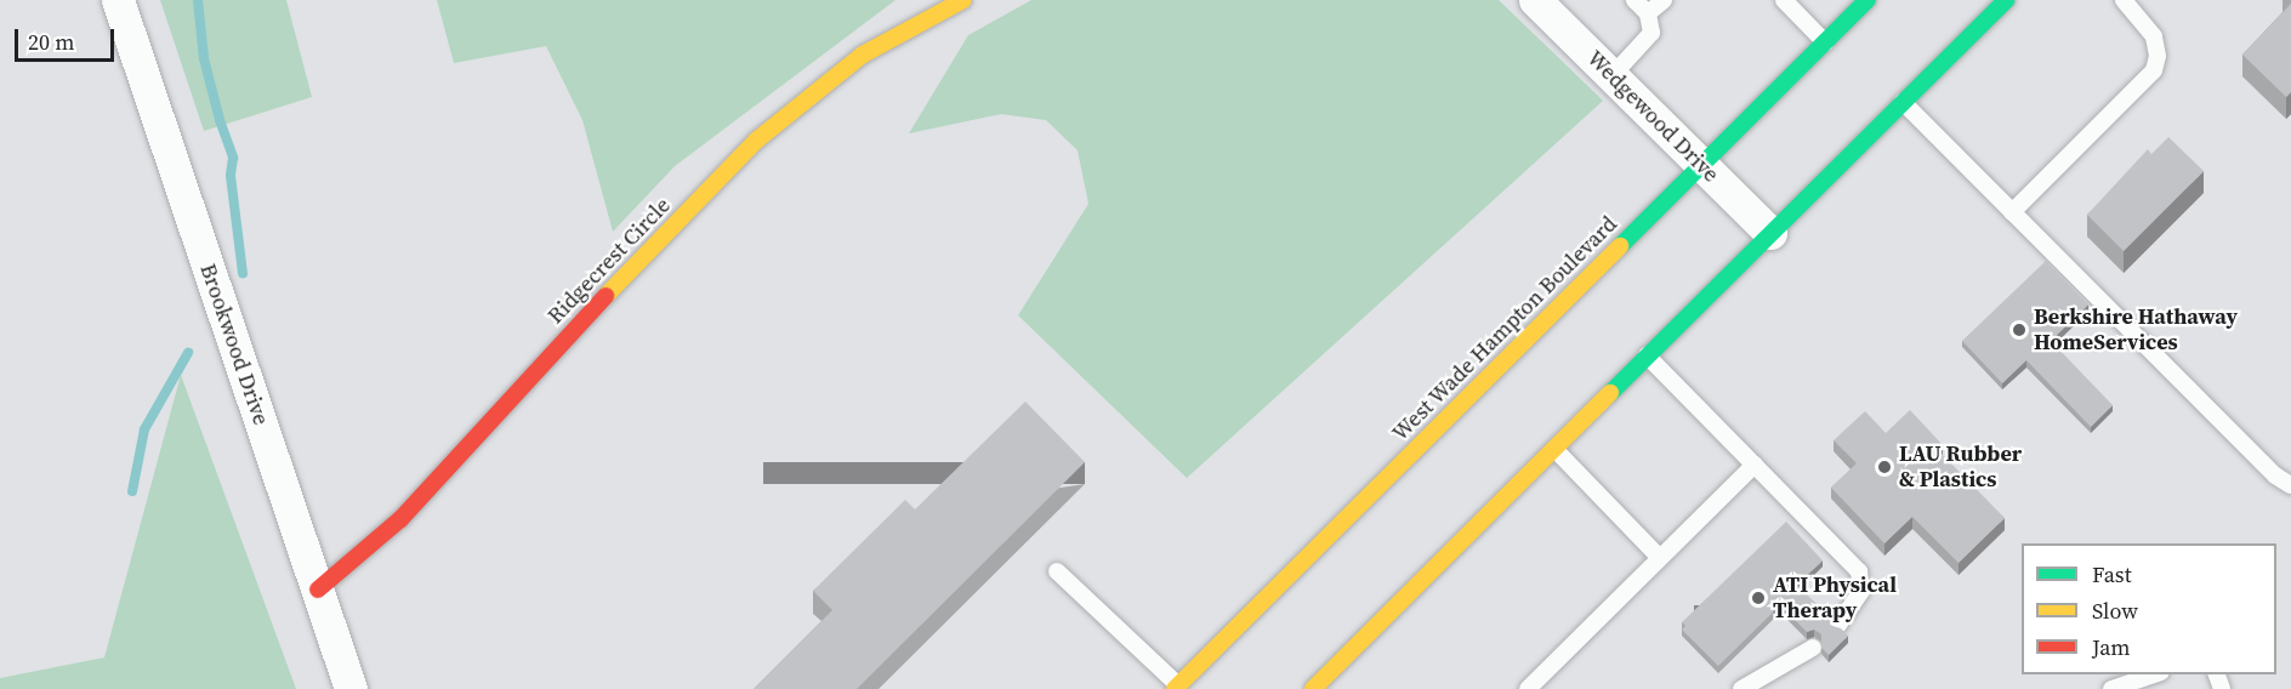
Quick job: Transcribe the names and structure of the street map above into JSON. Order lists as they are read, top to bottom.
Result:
{
  "streets": {
    "main road": ["Ridgecrest Circle", "West Wade Hampton Boulevard"],
    "street": ["Wedgewood Drive", "Brookwood Drive"]
  },
  "crossings": [
    ["Wedgewood Drive", "West Wade Hampton Boulevard"],
    ["Ridgecrest Circle", "Brookwood Drive"]
  ],
  "places": ["Berkshire Hathaway HomeServices", "LAU Rubber & Plastics", "ATI Physical Therapy"],
  "legend": ["Fast", "Slow", "Jam"],
  "scale_bar": "20 m"
}
